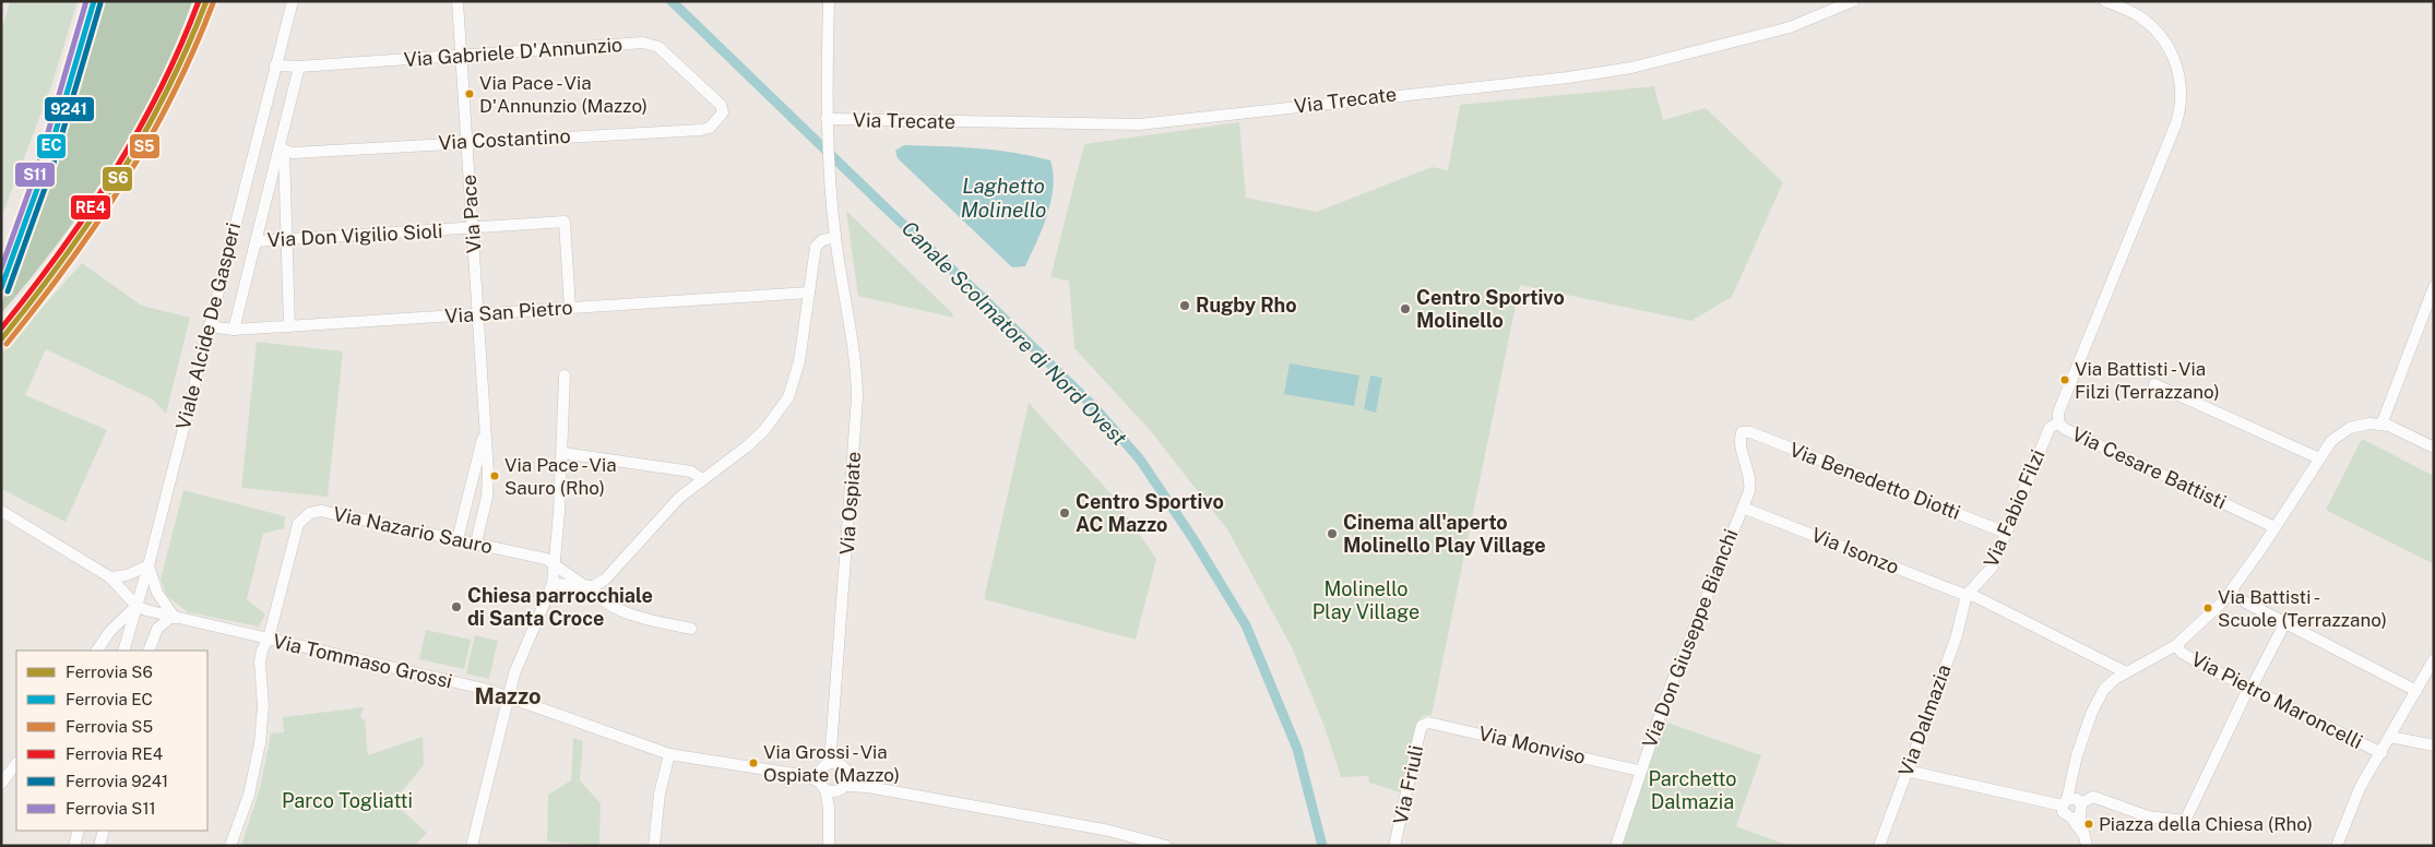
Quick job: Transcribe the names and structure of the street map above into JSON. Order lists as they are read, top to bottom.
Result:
{
  "streets": {
    "street": [
      "Via Gabriele D'Annunzio",
      "Via Trecate",
      "Via Costantino",
      "Via Pace",
      "Via Don Vigilio Sioli",
      "Via San Pietro",
      "Viale Alcide De Gasperi",
      "Via Cesare Battisti",
      "Via Benedetto Diotti",
      "Via Ospiate",
      "Via Fabio Filzi",
      "Via Nazario Sauro",
      "Via Isonzo",
      "Via Don Giuseppe Bianchi",
      "Via Tommaso Grossi",
      "Via Pietro Maroncelli",
      "Via Dalmazia",
      "Via Monviso",
      "Via Friuli"
    ]
  },
  "crossings": [
    ["Via Gabriele D'Annunzio", "Via Costantino"],
    ["Via Gabriele D'Annunzio", "Via Pace"],
    ["Via Gabriele D'Annunzio", "Viale Alcide De Gasperi"],
    ["Via Trecate", "Via Ospiate"],
    ["Via Costantino", "Via Pace"],
    ["Via Pace", "Via Don Vigilio Sioli"],
    ["Via Pace", "Via San Pietro"],
    ["Via Pace", "Via Nazario Sauro"],
    ["Via Don Vigilio Sioli", "Via San Pietro"],
    ["Via San Pietro", "Viale Alcide De Gasperi"],
    ["Viale Alcide De Gasperi", "Via Tommaso Grossi"],
    ["Via Cesare Battisti", "Via Fabio Filzi"],
    ["Via Benedetto Diotti", "Via Fabio Filzi"],
    ["Via Benedetto Diotti", "Via Don Giuseppe Bianchi"],
    ["Via Fabio Filzi", "Via Isonzo"],
    ["Via Fabio Filzi", "Via Dalmazia"],
    ["Via Nazario Sauro", "Via Tommaso Grossi"],
    ["Via Isonzo", "Via Don Giuseppe Bianchi"],
    ["Via Isonzo", "Via Dalmazia"],
    ["Via Don Giuseppe Bianchi", "Via Monviso"],
    ["Via Monviso", "Via Friuli"]
  ],
  "districts": ["Mazzo"],
  "water": ["Laghetto Molinello", "Canale Scolmatore di Nord Ovest"],
  "parks": ["Molinello Play Village", "Parchetto Dalmazia", "Parco Togliatti"],
  "places": [
    "Via Pace - Via D'Annunzio (Mazzo)",
    "Rugby Rho",
    "Centro Sportivo Molinello",
    "Via Battisti - Via Filzi (Terrazzano)",
    "Via Pace - Via Sauro (Rho)",
    "Centro Sportivo AC Mazzo",
    "Cinema all'aperto Molinello Play Village",
    "Chiesa parrocchiale di Santa Croce",
    "Via Battisti - Scuole (Terrazzano)",
    "Via Grossi - Via Ospiate (Mazzo)",
    "Piazza della Chiesa (Rho)"
  ],
  "lines": [
    "rail line S6",
    "rail line EC",
    "rail line RE4",
    "rail line S11",
    "rail line S5",
    "rail line 9241"
  ],
  "legend": [
    "Ferrovia S6",
    "Ferrovia EC",
    "Ferrovia S5",
    "Ferrovia RE4",
    "Ferrovia 9241",
    "Ferrovia S11"
  ]
}
